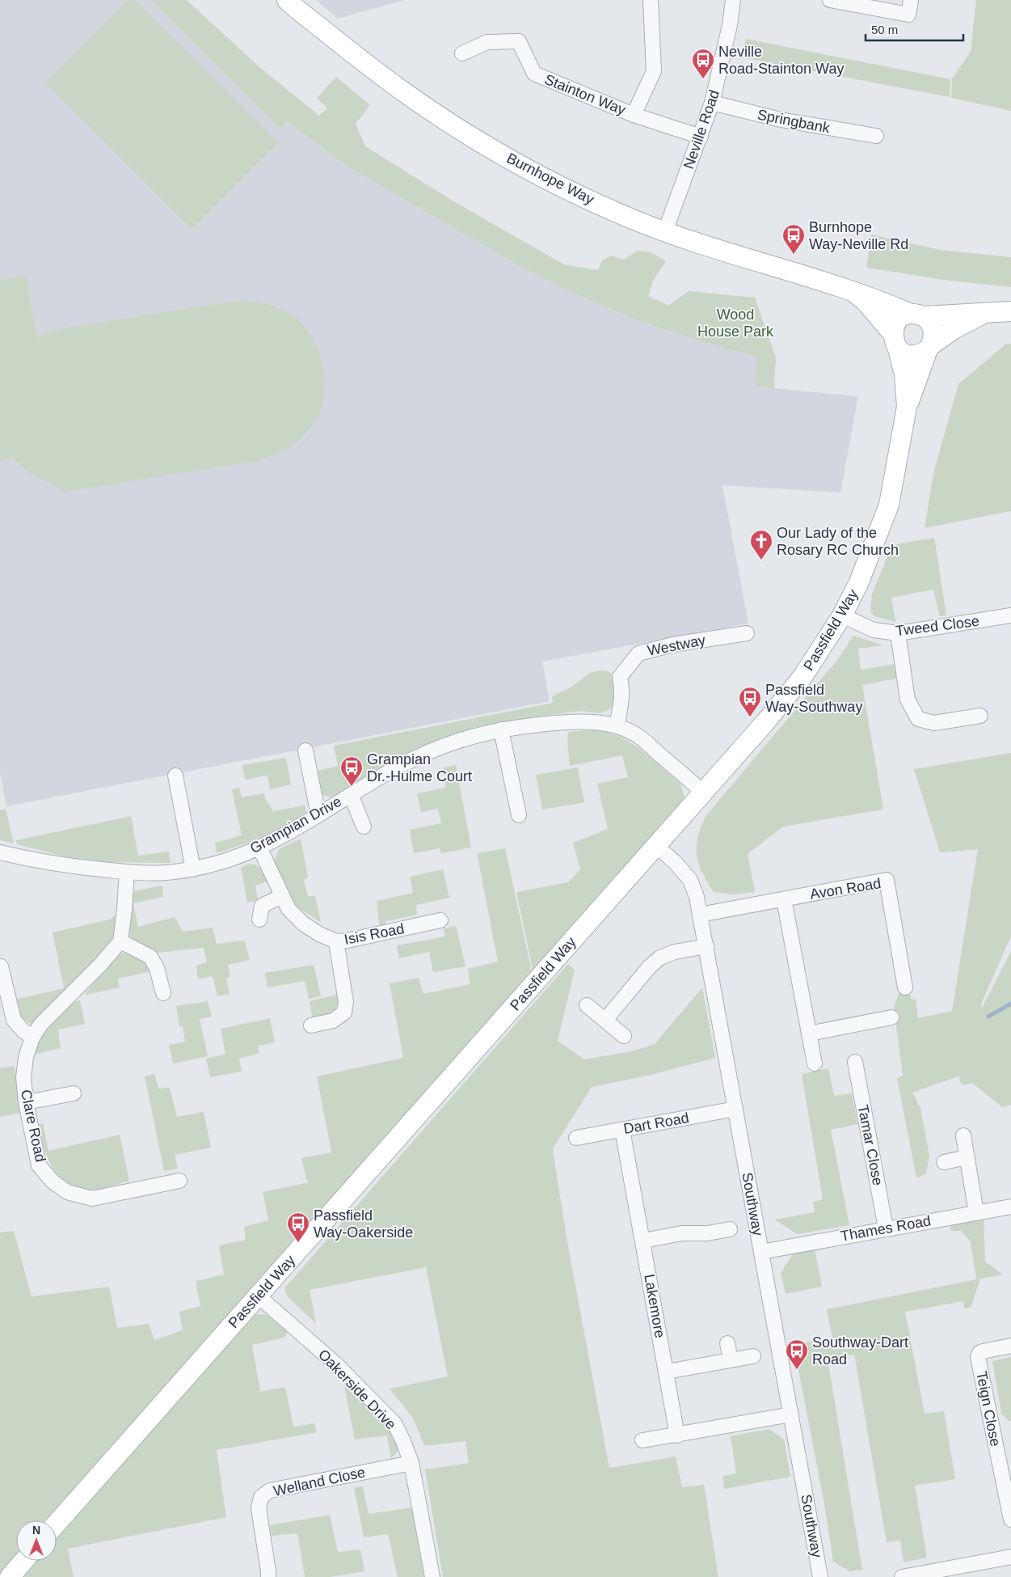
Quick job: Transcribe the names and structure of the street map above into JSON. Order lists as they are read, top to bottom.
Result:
{
  "streets": {
    "street": [
      "Stainton Way",
      "Springbank",
      "Neville Road",
      "Burnhope Way",
      "Tweed Close",
      "Passfield Way",
      "Westway",
      "Grampian Drive",
      "Avon Road",
      "Isis Road",
      "Dart Road",
      "Clare Road",
      "Tamar Close",
      "Southway",
      "Thames Road",
      "Lakemore",
      "Oakerside Drive",
      "Teign Close",
      "Welland Close"
    ]
  },
  "crossings": [
    ["Stainton Way", "Neville Road"],
    ["Springbank", "Neville Road"],
    ["Neville Road", "Burnhope Way"],
    ["Burnhope Way", "Passfield Way"],
    ["Tweed Close", "Passfield Way"],
    ["Passfield Way", "Grampian Drive"],
    ["Passfield Way", "Southway"],
    ["Passfield Way", "Oakerside Drive"],
    ["Westway", "Grampian Drive"],
    ["Grampian Drive", "Isis Road"],
    ["Avon Road", "Southway"],
    ["Dart Road", "Southway"],
    ["Dart Road", "Lakemore"],
    ["Tamar Close", "Thames Road"],
    ["Southway", "Thames Road"],
    ["Oakerside Drive", "Welland Close"]
  ],
  "parks": ["Wood House Park"],
  "places": {
    "bus stop": [
      "Neville Road-Stainton Way",
      "Burnhope Way-Neville Rd",
      "Passfield Way-Southway",
      "Grampian Dr.-Hulme Court",
      "Passfield Way-Oakerside",
      "Southway-Dart Road"
    ],
    "church": ["Our Lady of the Rosary RC Church"]
  },
  "scale_bar": "50 m",
  "north": "top"
}
